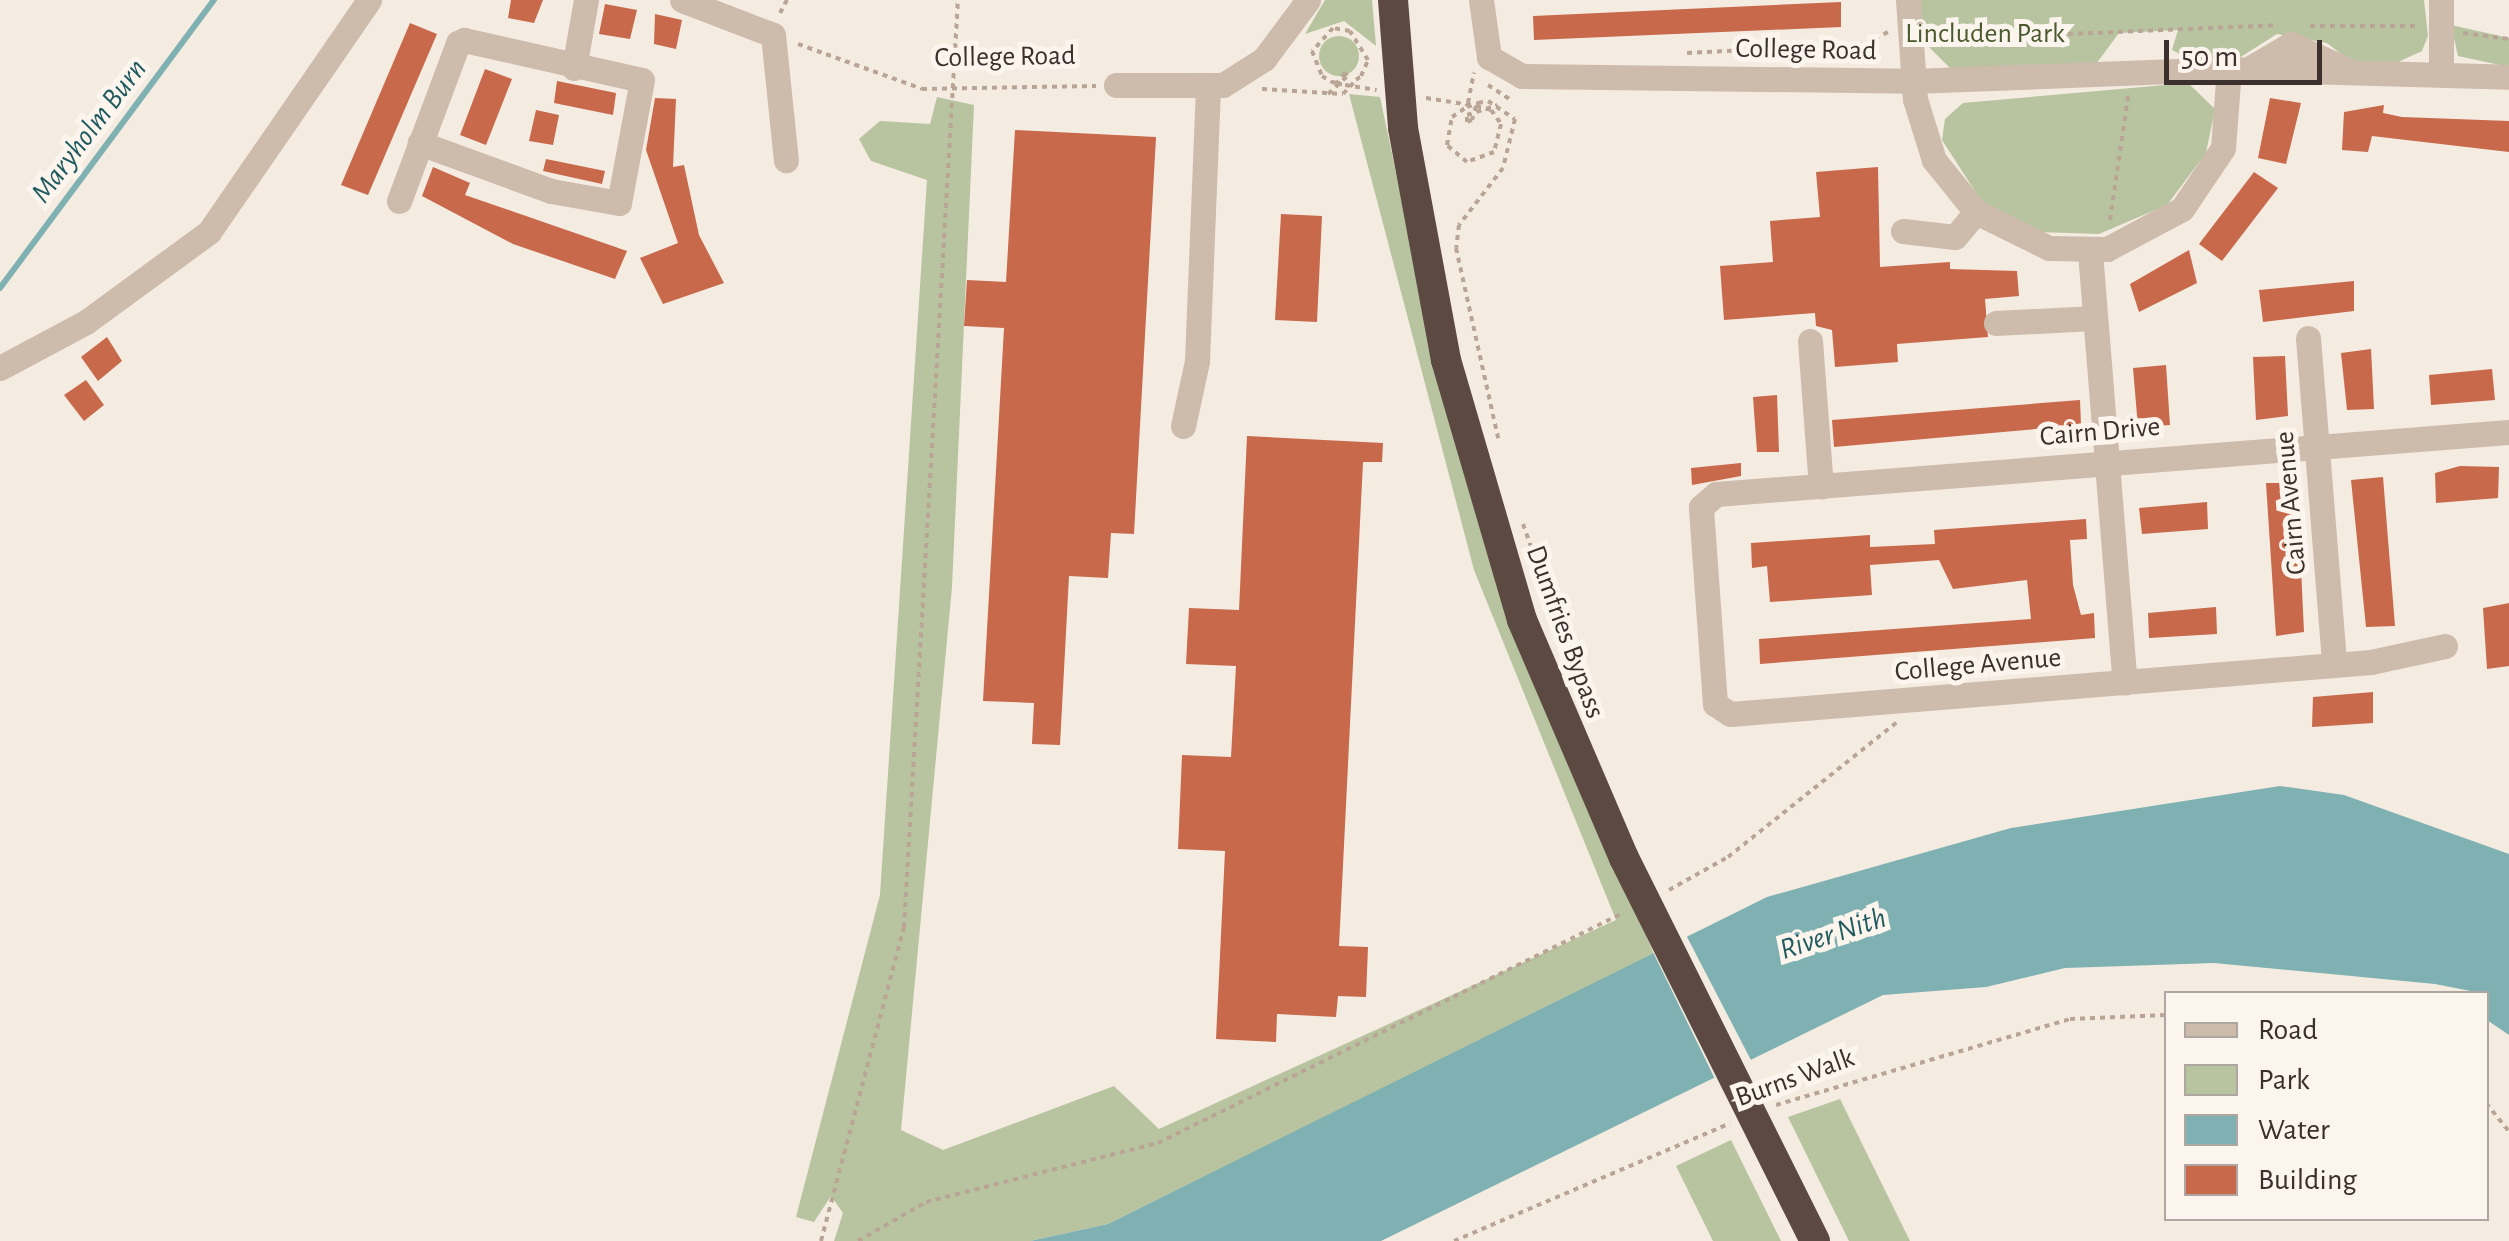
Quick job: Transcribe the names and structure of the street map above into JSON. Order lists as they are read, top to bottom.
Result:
{
  "streets": {
    "highway": ["Dumfries Bypass"],
    "street": [
      "College Road",
      "Cairn Drive",
      "Cairn Avenue",
      "College Avenue"
    ],
    "path": ["Burns Walk"]
  },
  "crossings": [
    ["Cairn Drive", "Cairn Avenue"],
    ["Cairn Drive", "College Avenue"],
    ["Cairn Avenue", "College Avenue"]
  ],
  "water": ["Maryholm Burn", "River Nith"],
  "parks": ["Lincluden Park"],
  "legend": [
    "Road",
    "Park",
    "Water",
    "Building"
  ],
  "scale_bar": "50 m"
}
